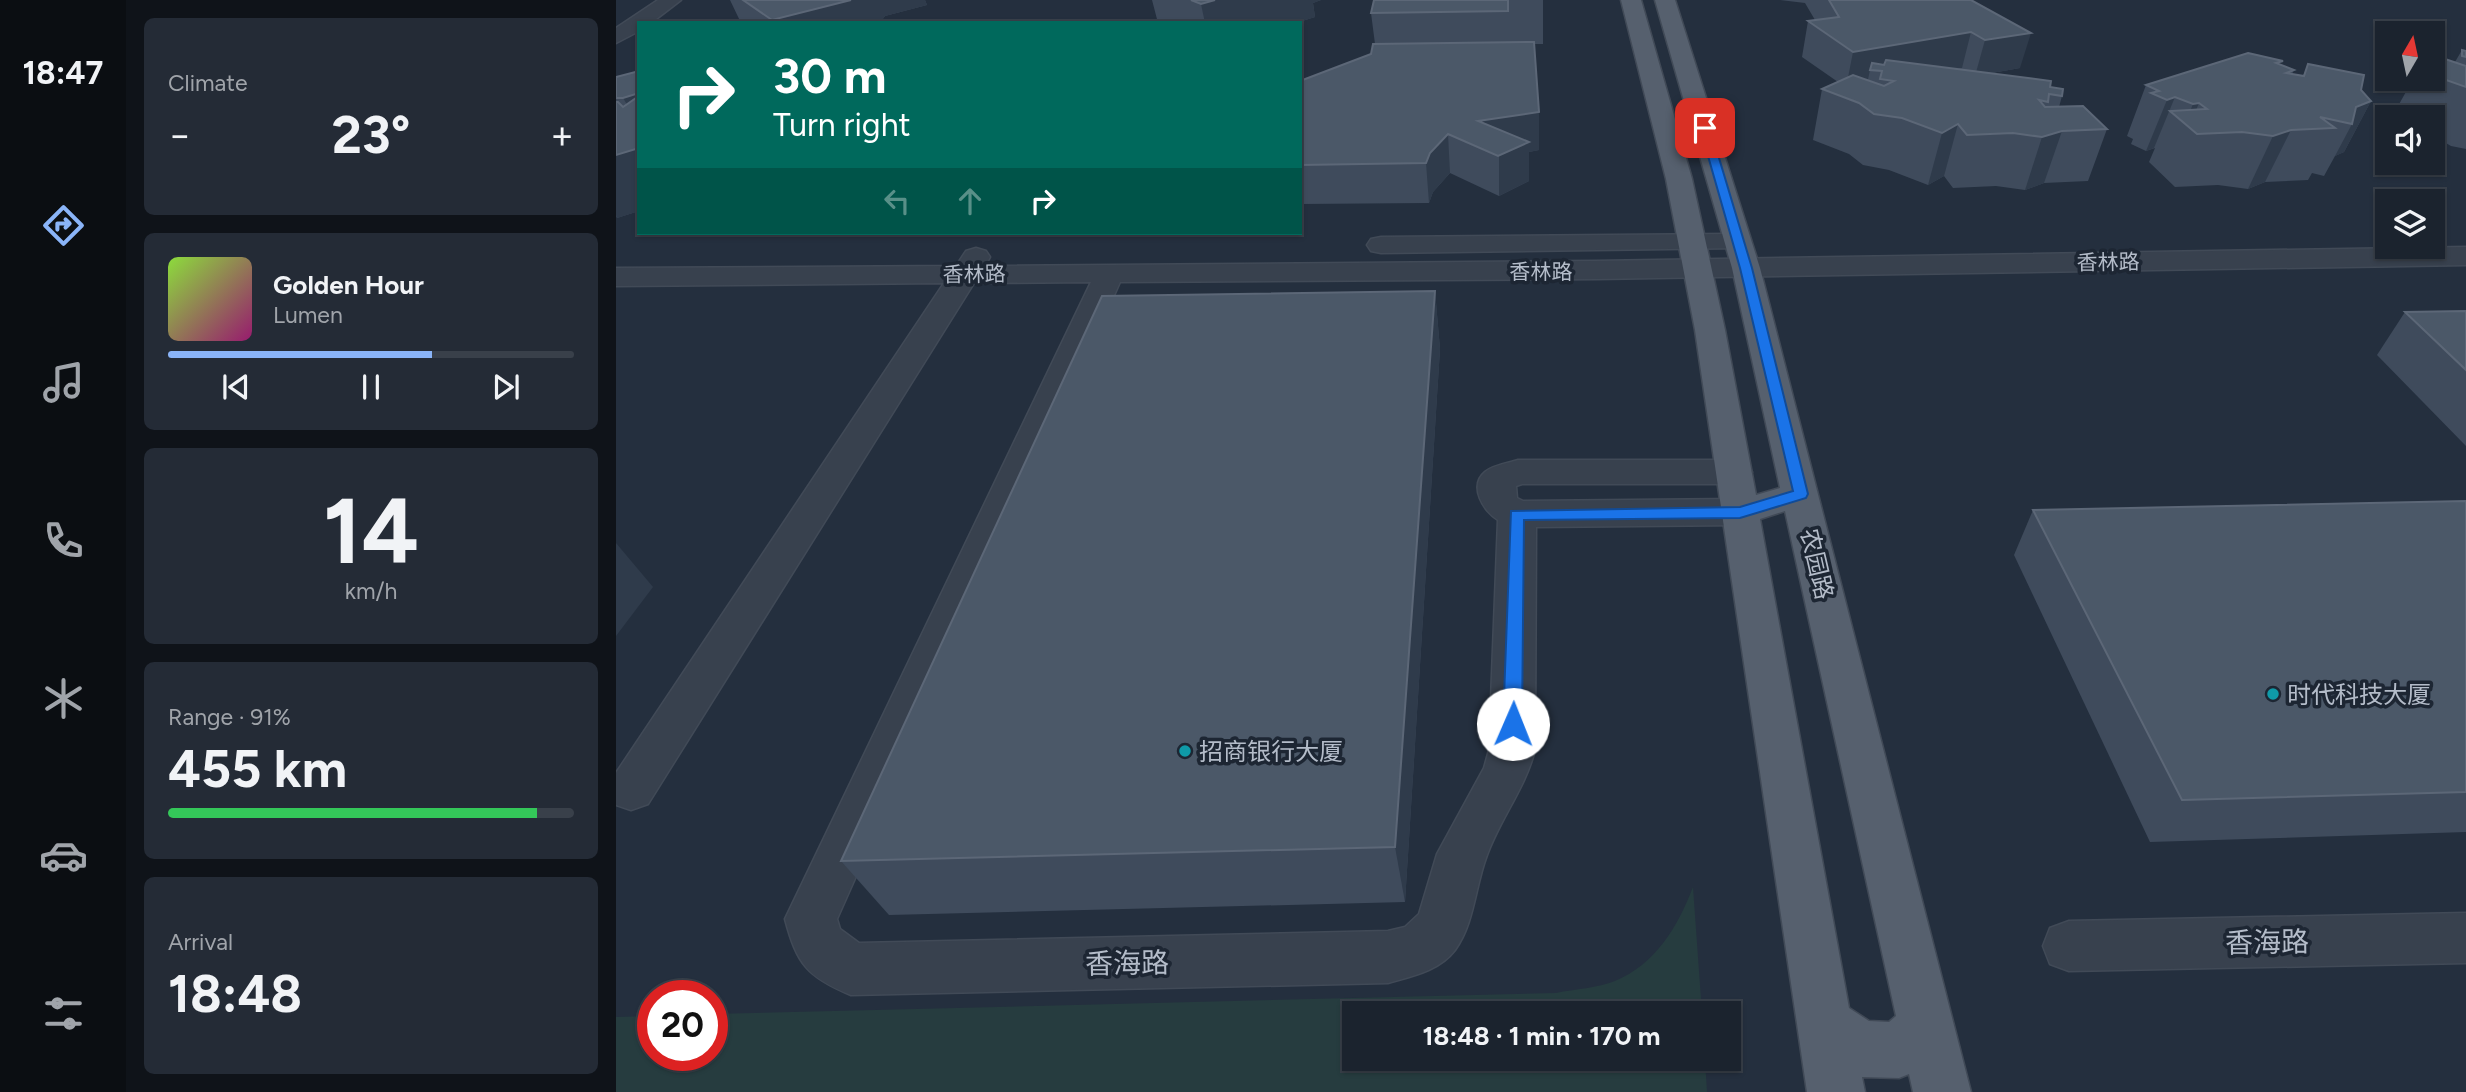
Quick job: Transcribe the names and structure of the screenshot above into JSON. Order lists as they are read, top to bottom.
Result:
{
  "streets": {
    "main road": ["农园路"],
    "street": ["香林路", "香海路"]
  },
  "crossings": [
    ["香林路", "农园路"],
    ["香林路", "香海路"]
  ],
  "places": ["时代科技大厦", "招商银行大厦"],
  "north": "top",
  "page": {
    "tabs": "18:47",
    "tile": [
      "Climate",
      ["14", "km/h"],
      ["Range · 91%", "455 km"],
      ["Arrival", "18:48"]
    ],
    "turn": ["30 m", "Turn right"],
    "heat": ["−", "23°", "+"],
    "song": ["Golden Hour", "Lumen"],
    "limit": "20",
    "trip": "18:48 · 1 min · 170 m"
  }
}
